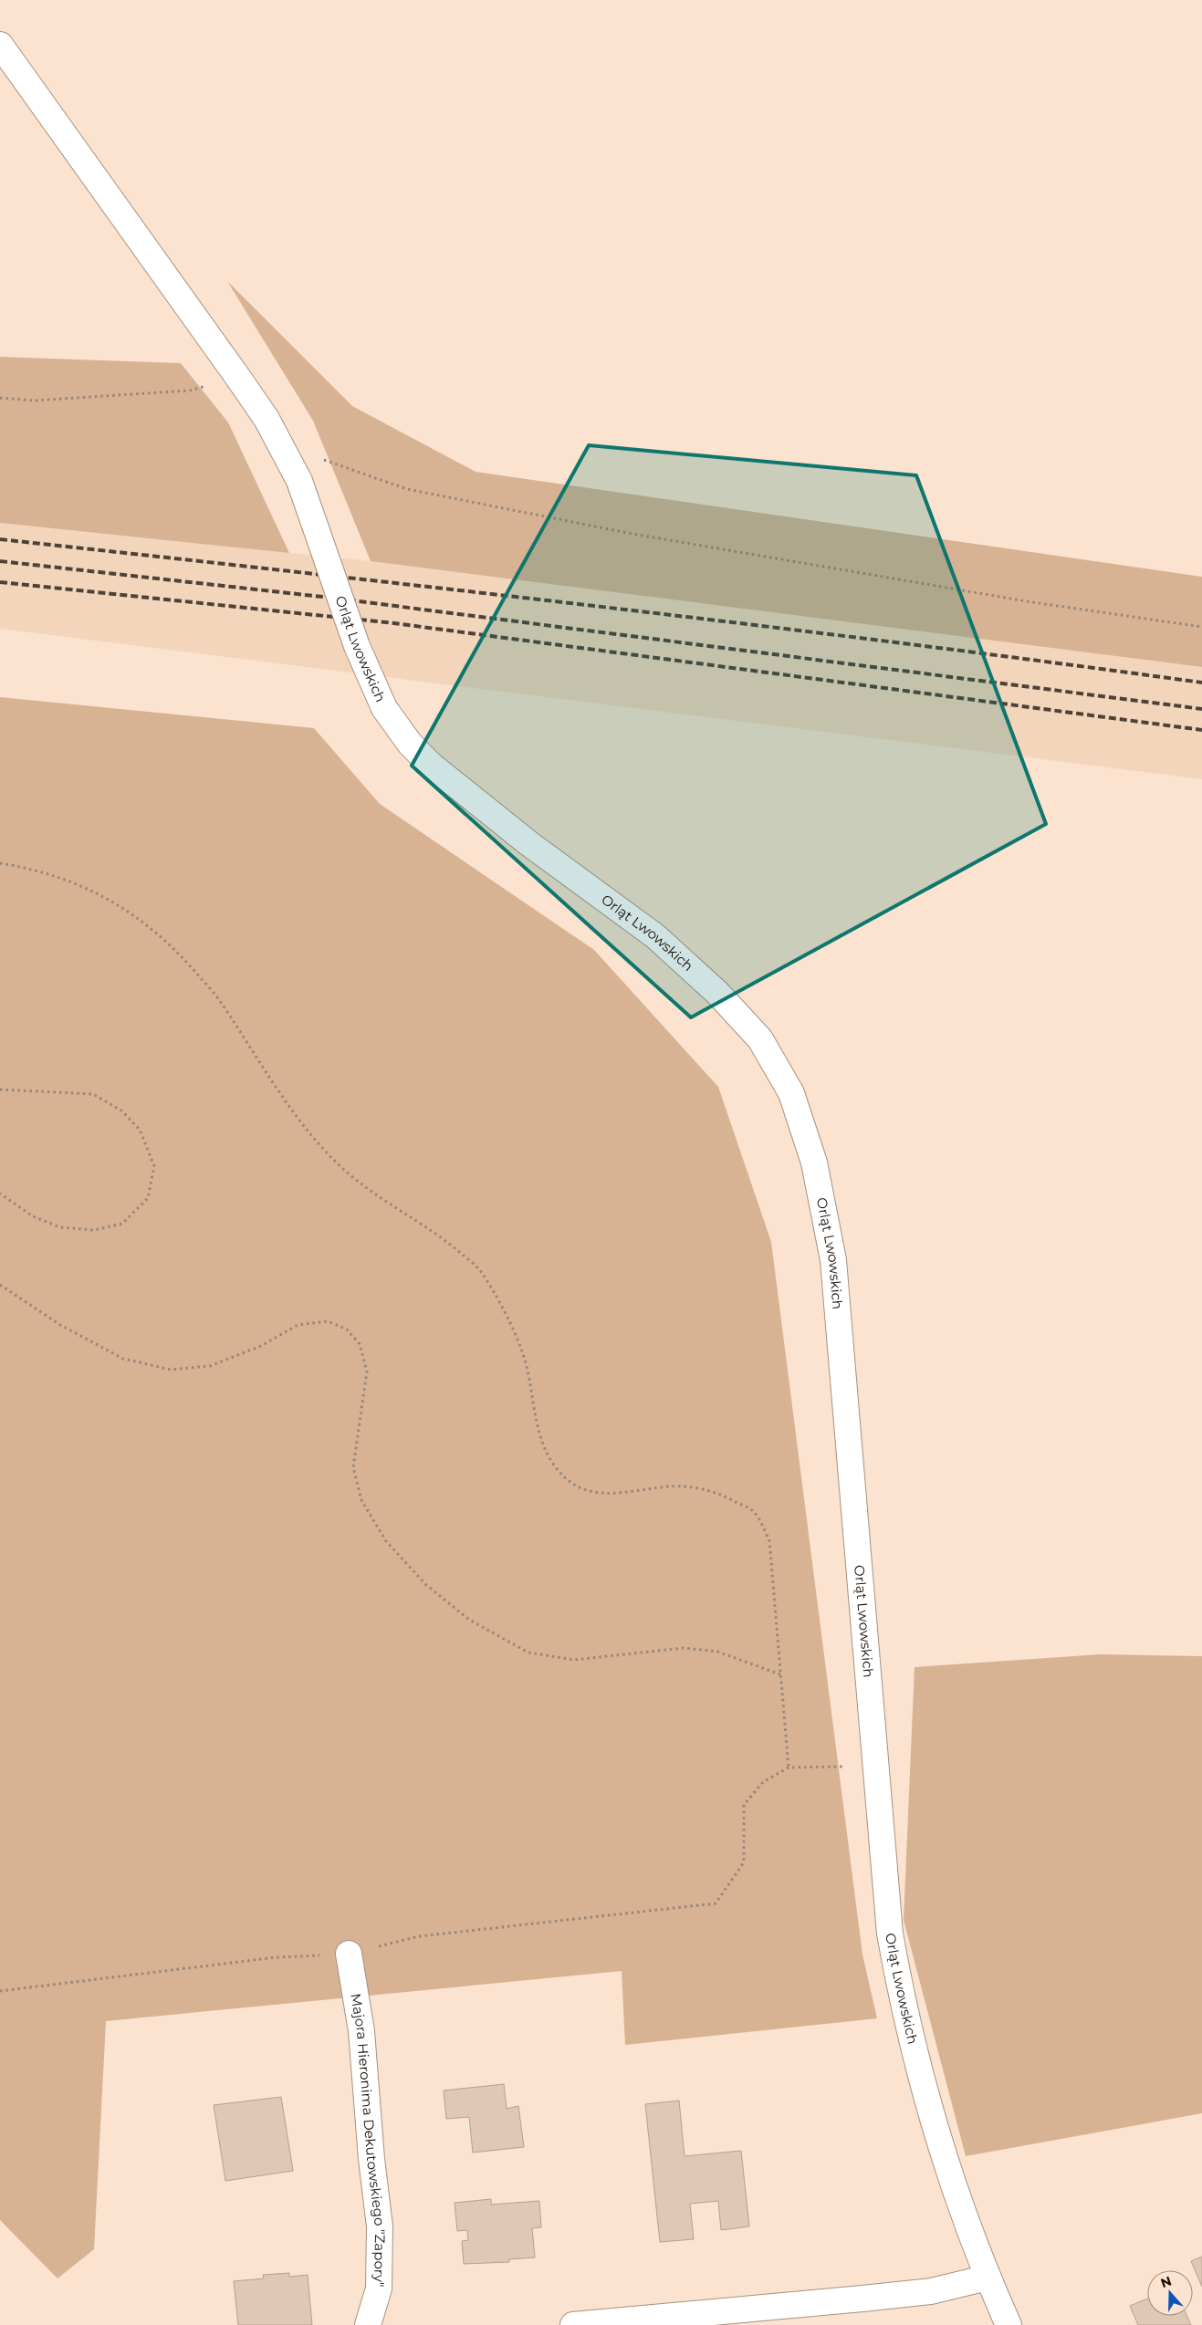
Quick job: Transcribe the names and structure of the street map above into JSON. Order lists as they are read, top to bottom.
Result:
{
  "streets": {
    "street": ["Orląt Lwowskich", "Majora Hieronima Dekutowskiego \"Zapory\""]
  },
  "north": "top"
}
